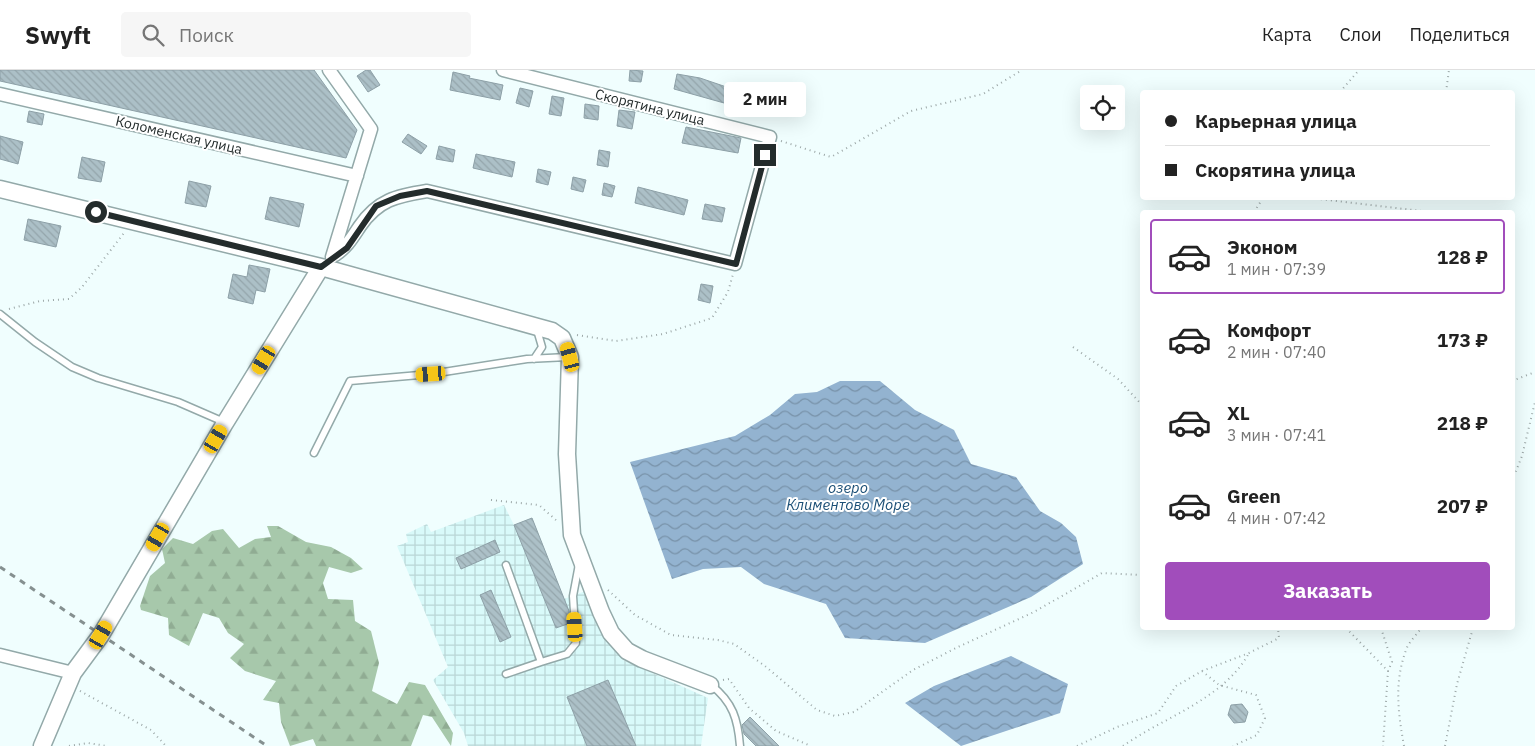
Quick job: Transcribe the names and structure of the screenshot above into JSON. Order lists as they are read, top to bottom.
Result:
{
  "streets": {
    "street": ["Скорятина улица", "Коломенская улица"]
  },
  "water": ["озеро Климентово Море"],
  "page": {
    "header": "Swyft",
    "search": "Поиск",
    "nav": ["Карта", "Слои", "Поделиться"],
    "bubble": "2 мин",
    "banner": ["Карьерная улица", "Скорятина улица"],
    "list": [
      {
        "name": "Эконом",
        "note": "1 мин · 07:39",
        "value": "128 ₽"
      },
      {
        "name": "Комфорт",
        "note": "2 мин · 07:40",
        "value": "173 ₽"
      },
      {
        "name": "XL",
        "note": "3 мин · 07:41",
        "value": "218 ₽"
      },
      {
        "name": "Green",
        "note": "4 мин · 07:42",
        "value": "207 ₽"
      }
    ],
    "buttons": "Заказать"
  }
}
